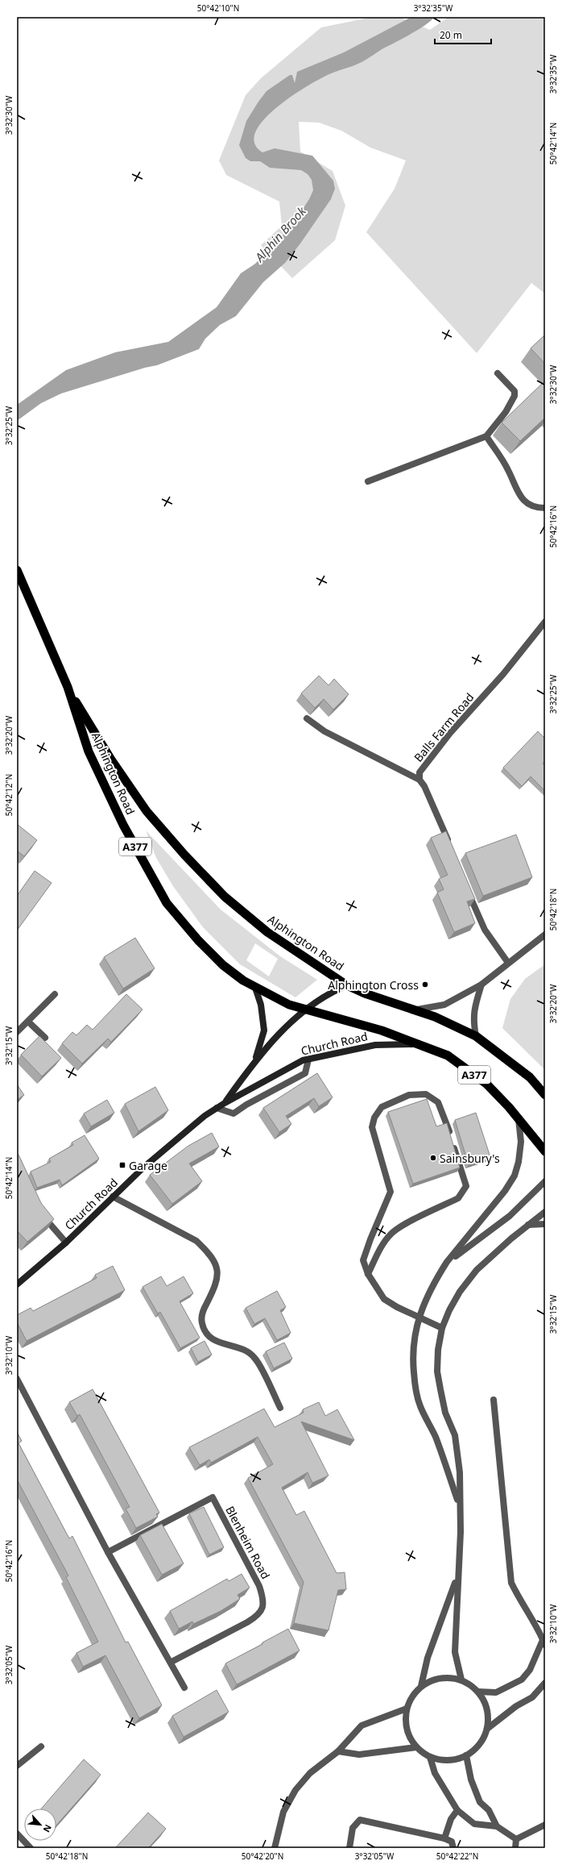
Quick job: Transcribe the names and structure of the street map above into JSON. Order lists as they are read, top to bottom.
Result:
{
  "streets": {
    "highway": ["Alphington Road", "A377"],
    "main road": ["Church Road"],
    "street": ["Balls Farm Road", "Blenheim Road"]
  },
  "crossings": [
    ["Alphington Road", "A377"],
    ["Alphington Road", "Church Road"]
  ],
  "water": ["Alphin Brook"],
  "places": {
    "other": ["Alphington Cross", "Sainsbury's"],
    "transit": ["Garage"]
  },
  "scale_bar": "20 m",
  "north": "bottom right",
  "coordinates": [
    "50°42'10\"N",
    "3°32'35\"W",
    "3°32'30\"W",
    "50°42'14\"N",
    "3°32'25\"W",
    "50°42'16\"N",
    "3°32'20\"W",
    "50°42'12\"N",
    "50°42'18\"N",
    "3°32'15\"W",
    "3°32'10\"W",
    "3°32'05\"W",
    "50°42'20\"N",
    "50°42'22\"N"
  ]
}
